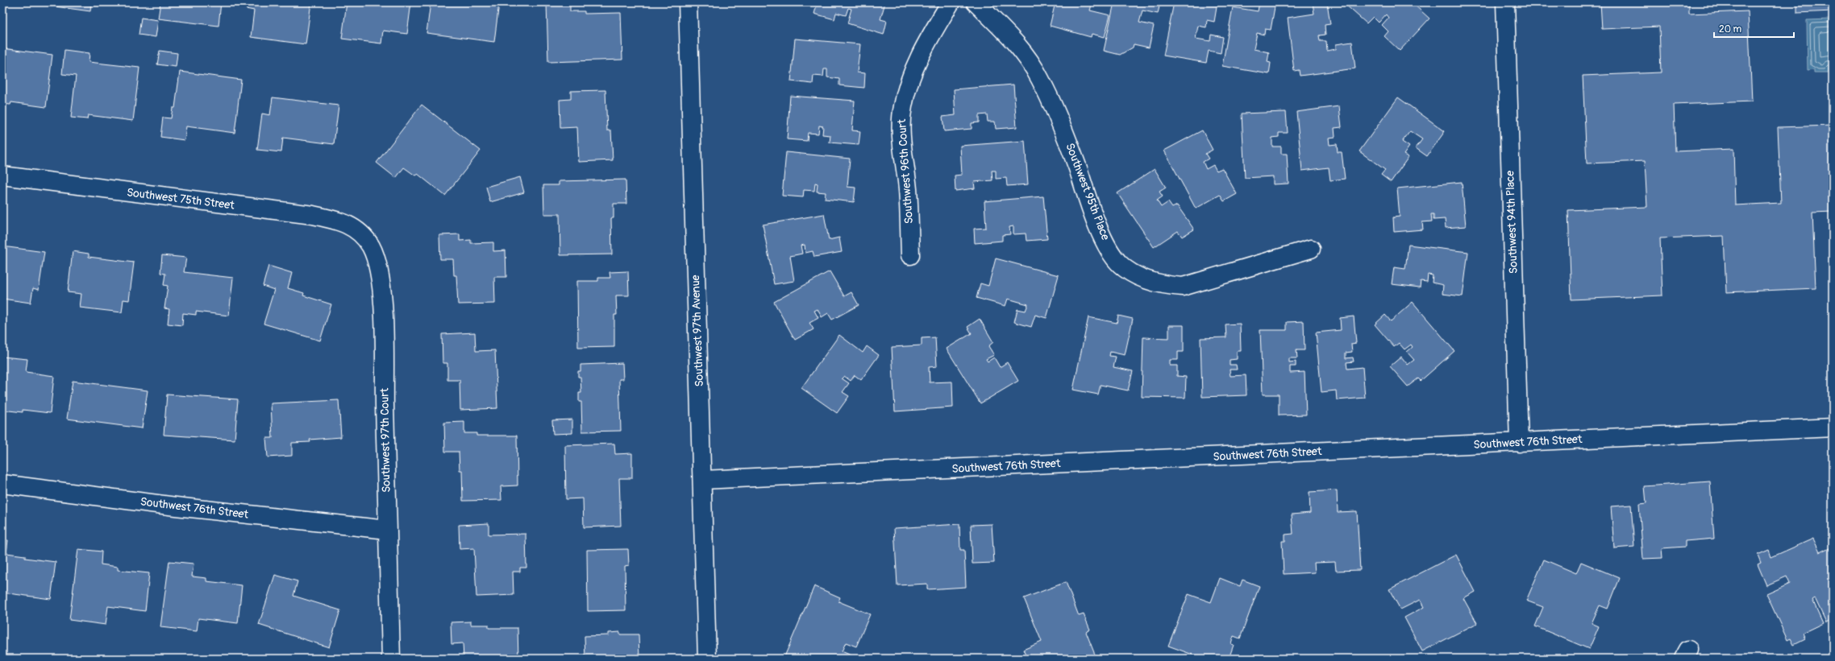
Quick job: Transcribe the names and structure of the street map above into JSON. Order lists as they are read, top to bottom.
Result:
{
  "streets": {
    "street": [
      "Southwest 96th Court",
      "Southwest 95th Place",
      "Southwest 75th Street",
      "Southwest 94th Place",
      "Southwest 97th Avenue",
      "Southwest 97th Court",
      "Southwest 76th Street"
    ]
  },
  "crossings": [
    ["Southwest 75th Street", "Southwest 97th Court"],
    ["Southwest 94th Place", "Southwest 76th Street"],
    ["Southwest 97th Avenue", "Southwest 76th Street"],
    ["Southwest 97th Court", "Southwest 76th Street"]
  ],
  "scale_bar": "20 m"
}
